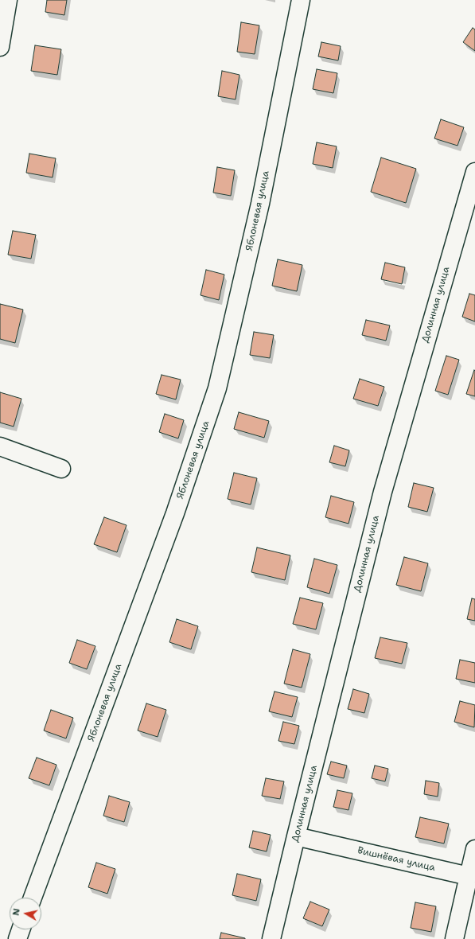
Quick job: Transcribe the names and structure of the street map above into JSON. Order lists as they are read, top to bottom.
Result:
{
  "streets": {
    "street": ["Яблоневая улица", "Долинная улица", "Вишнёвая улица"]
  },
  "crossings": [
    ["Долинная улица", "Вишнёвая улица"]
  ],
  "north": "left"
}
